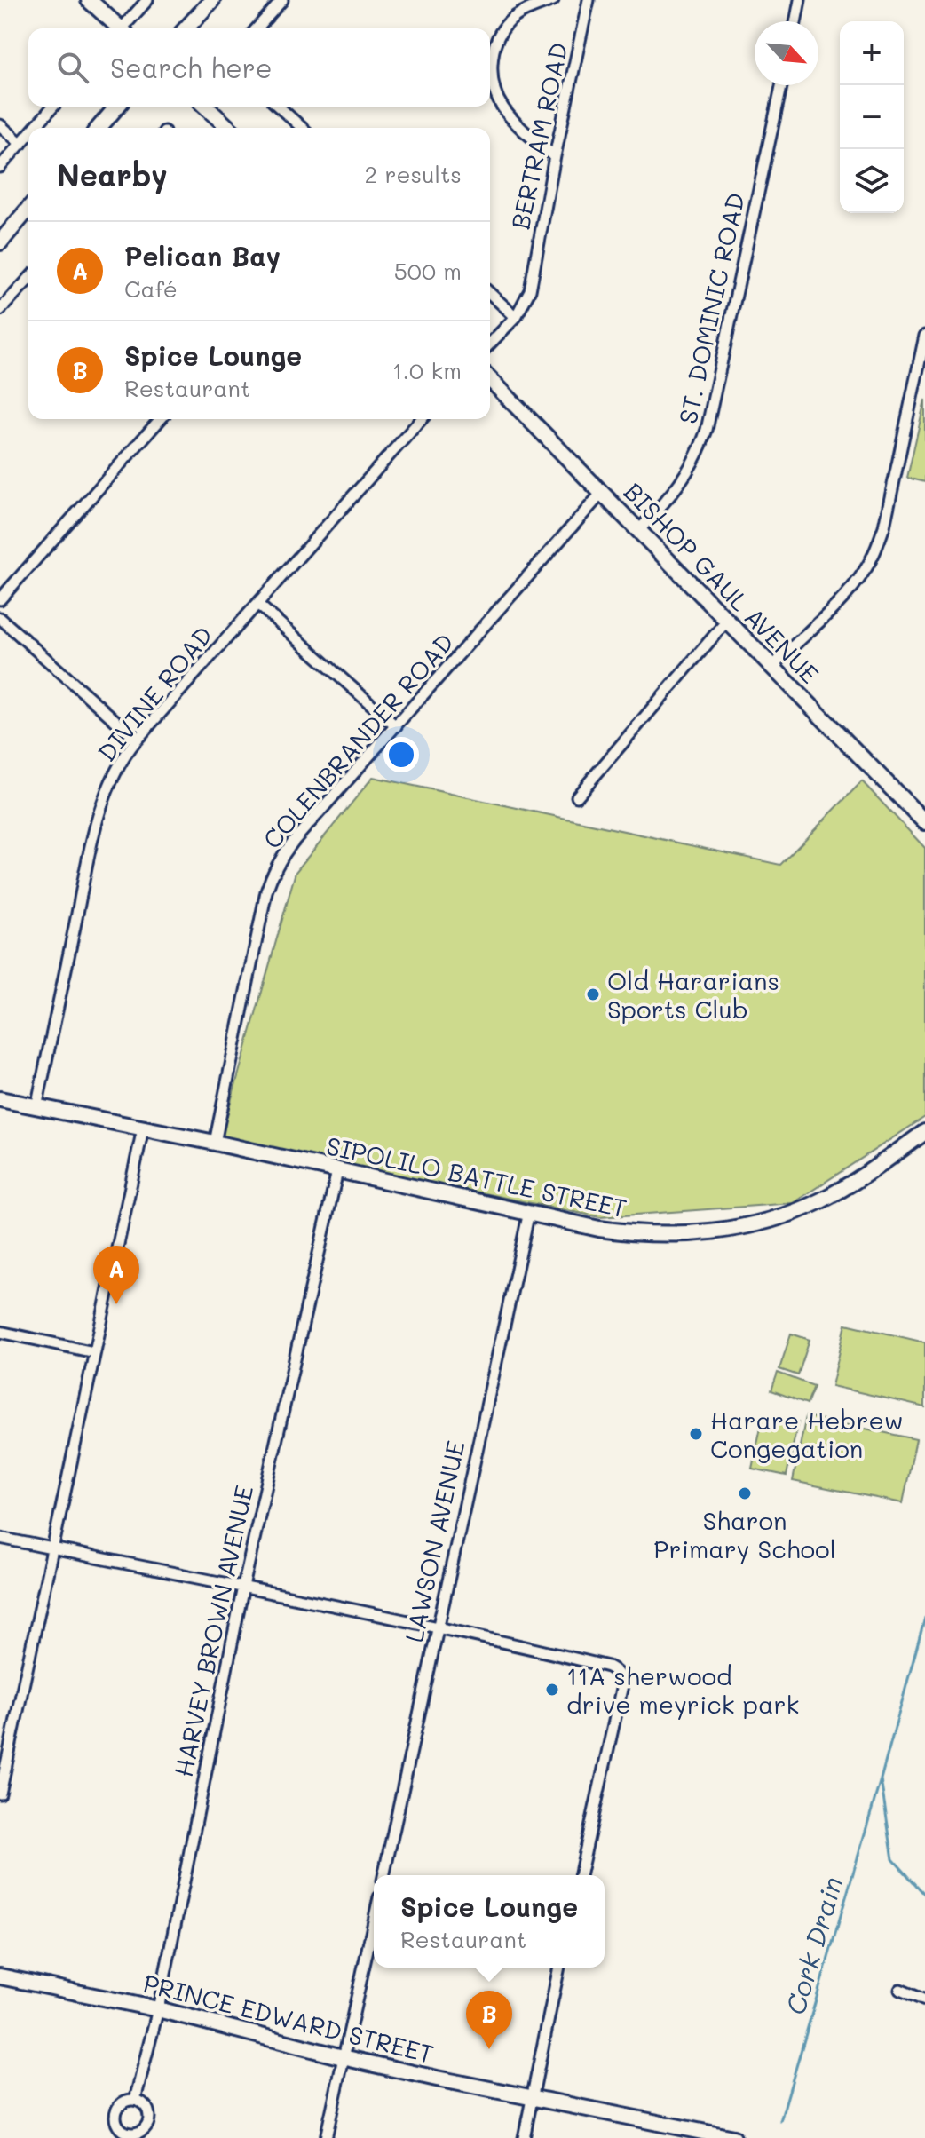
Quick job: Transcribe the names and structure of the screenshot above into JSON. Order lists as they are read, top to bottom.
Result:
{
  "streets": {
    "main road": ["BISHOP GAUL AVENUE", "SIPOLILO BATTLE STREET", "PRINCE EDWARD STREET"],
    "street": [
      "BERTRAM ROAD",
      "ST. DOMINIC ROAD",
      "DIVINE ROAD",
      "COLENBRANDER ROAD",
      "LAWSON AVENUE",
      "HARVEY BROWN AVENUE"
    ]
  },
  "crossings": [
    ["ST. DOMINIC ROAD", "BISHOP GAUL AVENUE"],
    ["BISHOP GAUL AVENUE", "COLENBRANDER ROAD"],
    ["DIVINE ROAD", "SIPOLILO BATTLE STREET"],
    ["COLENBRANDER ROAD", "SIPOLILO BATTLE STREET"],
    ["SIPOLILO BATTLE STREET", "LAWSON AVENUE"],
    ["SIPOLILO BATTLE STREET", "HARVEY BROWN AVENUE"],
    ["HARVEY BROWN AVENUE", "PRINCE EDWARD STREET"]
  ],
  "water": ["Cork Drain"],
  "places": [
    "Old Hararians Sports Club",
    "Harare Hebrew Congegation",
    "Sharon Primary School",
    "11A sherwood drive meyrick park"
  ],
  "north": "bottom right",
  "page": {
    "map_buttons": ["+", "−"],
    "search": "Search here",
    "heading": ["Nearby", "2 results"],
    "list": [
      {
        "mark": "A",
        "name": "Pelican Bay",
        "note": "Café",
        "value": "500 m"
      },
      {
        "mark": "B",
        "name": "Spice Lounge",
        "note": "Restaurant",
        "value": "1.0 km"
      }
    ],
    "pins": ["A", "B"],
    "popup": ["Spice Lounge", "Restaurant"]
  }
}
